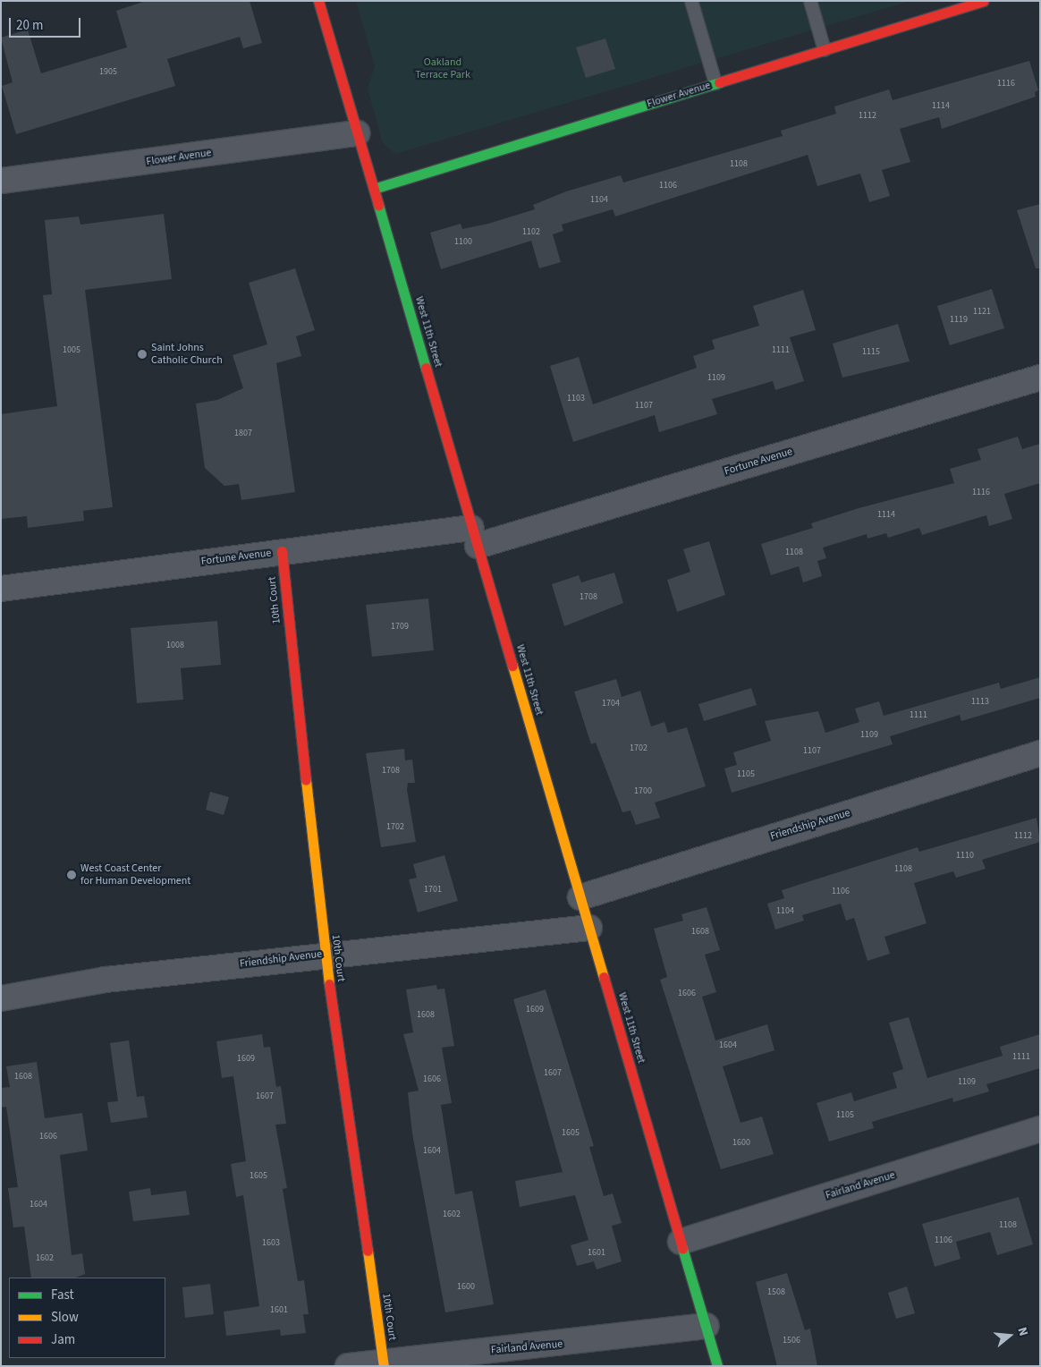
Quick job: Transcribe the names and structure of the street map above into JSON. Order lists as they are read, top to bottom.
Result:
{
  "streets": {
    "street": [
      "Flower Avenue",
      "West 11th Street",
      "Fortune Avenue",
      "10th Court",
      "Friendship Avenue",
      "Fairland Avenue"
    ]
  },
  "crossings": [
    ["Flower Avenue", "West 11th Street"],
    ["West 11th Street", "Fortune Avenue"],
    ["West 11th Street", "Friendship Avenue"],
    ["West 11th Street", "Fairland Avenue"],
    ["Fortune Avenue", "10th Court"],
    ["10th Court", "Friendship Avenue"],
    ["10th Court", "Fairland Avenue"]
  ],
  "parks": ["Oakland Terrace Park"],
  "places": ["Saint Johns Catholic Church", "West Coast Center for Human Development"],
  "house_numbers": [
    "1905",
    "1116",
    "1114",
    "1112",
    "1108",
    "1106",
    "1104",
    "1102",
    "1100",
    "1121",
    "1119",
    "1005",
    "1111",
    "1115",
    "1109",
    "1103",
    "1107",
    "1807",
    "1116",
    "1114",
    "1108",
    "1708",
    "1709",
    "1008",
    "1113",
    "1704",
    "1111",
    "1109",
    "1702",
    "1107",
    "1708",
    "1105",
    "1700",
    "1702",
    "1112",
    "1110",
    "1108",
    "1701",
    "1106",
    "1104",
    "1608",
    "1606",
    "1609",
    "1608",
    "1604",
    "1111",
    "1609",
    "1607",
    "1608",
    "1606",
    "1109",
    "1607",
    "1105",
    "1605",
    "1606",
    "1600",
    "1604",
    "1605",
    "1604",
    "1602",
    "1108",
    "1106",
    "1603",
    "1601",
    "1602",
    "1600",
    "1508",
    "1601",
    "1506"
  ],
  "legend": ["Fast", "Slow", "Jam"],
  "scale_bar": "20 m",
  "north": "right"
}
